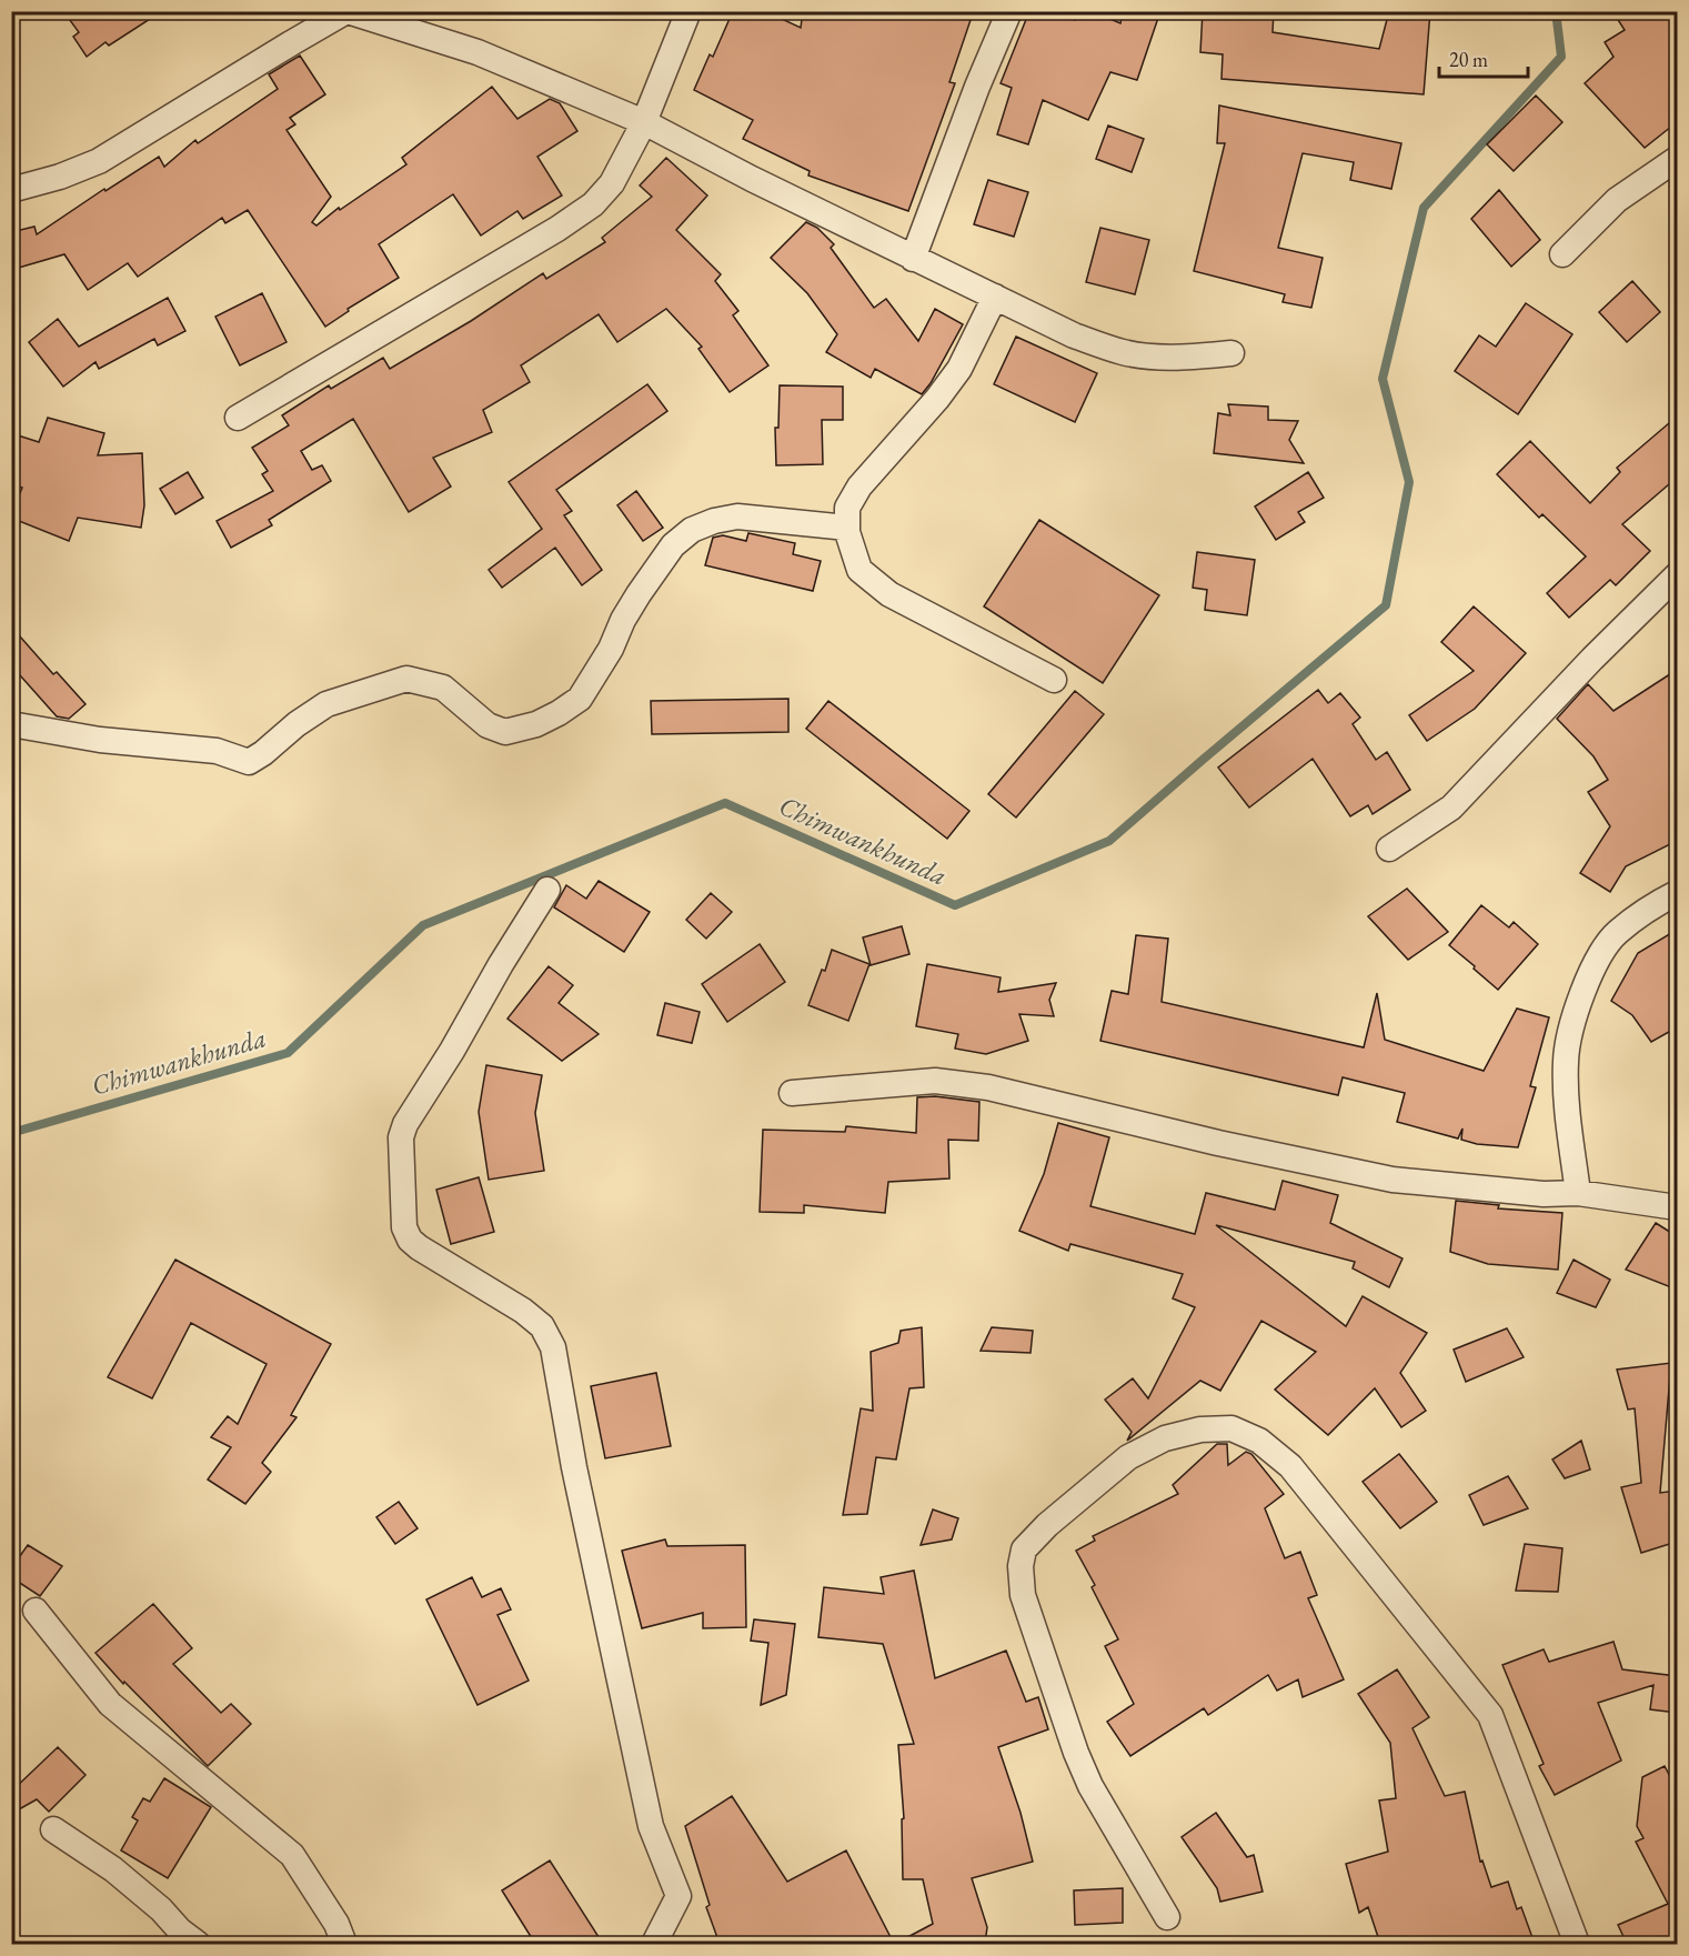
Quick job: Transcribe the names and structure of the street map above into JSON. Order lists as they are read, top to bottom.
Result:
{
  "water": ["Chimwankhunda"],
  "scale_bar": "20 m"
}
